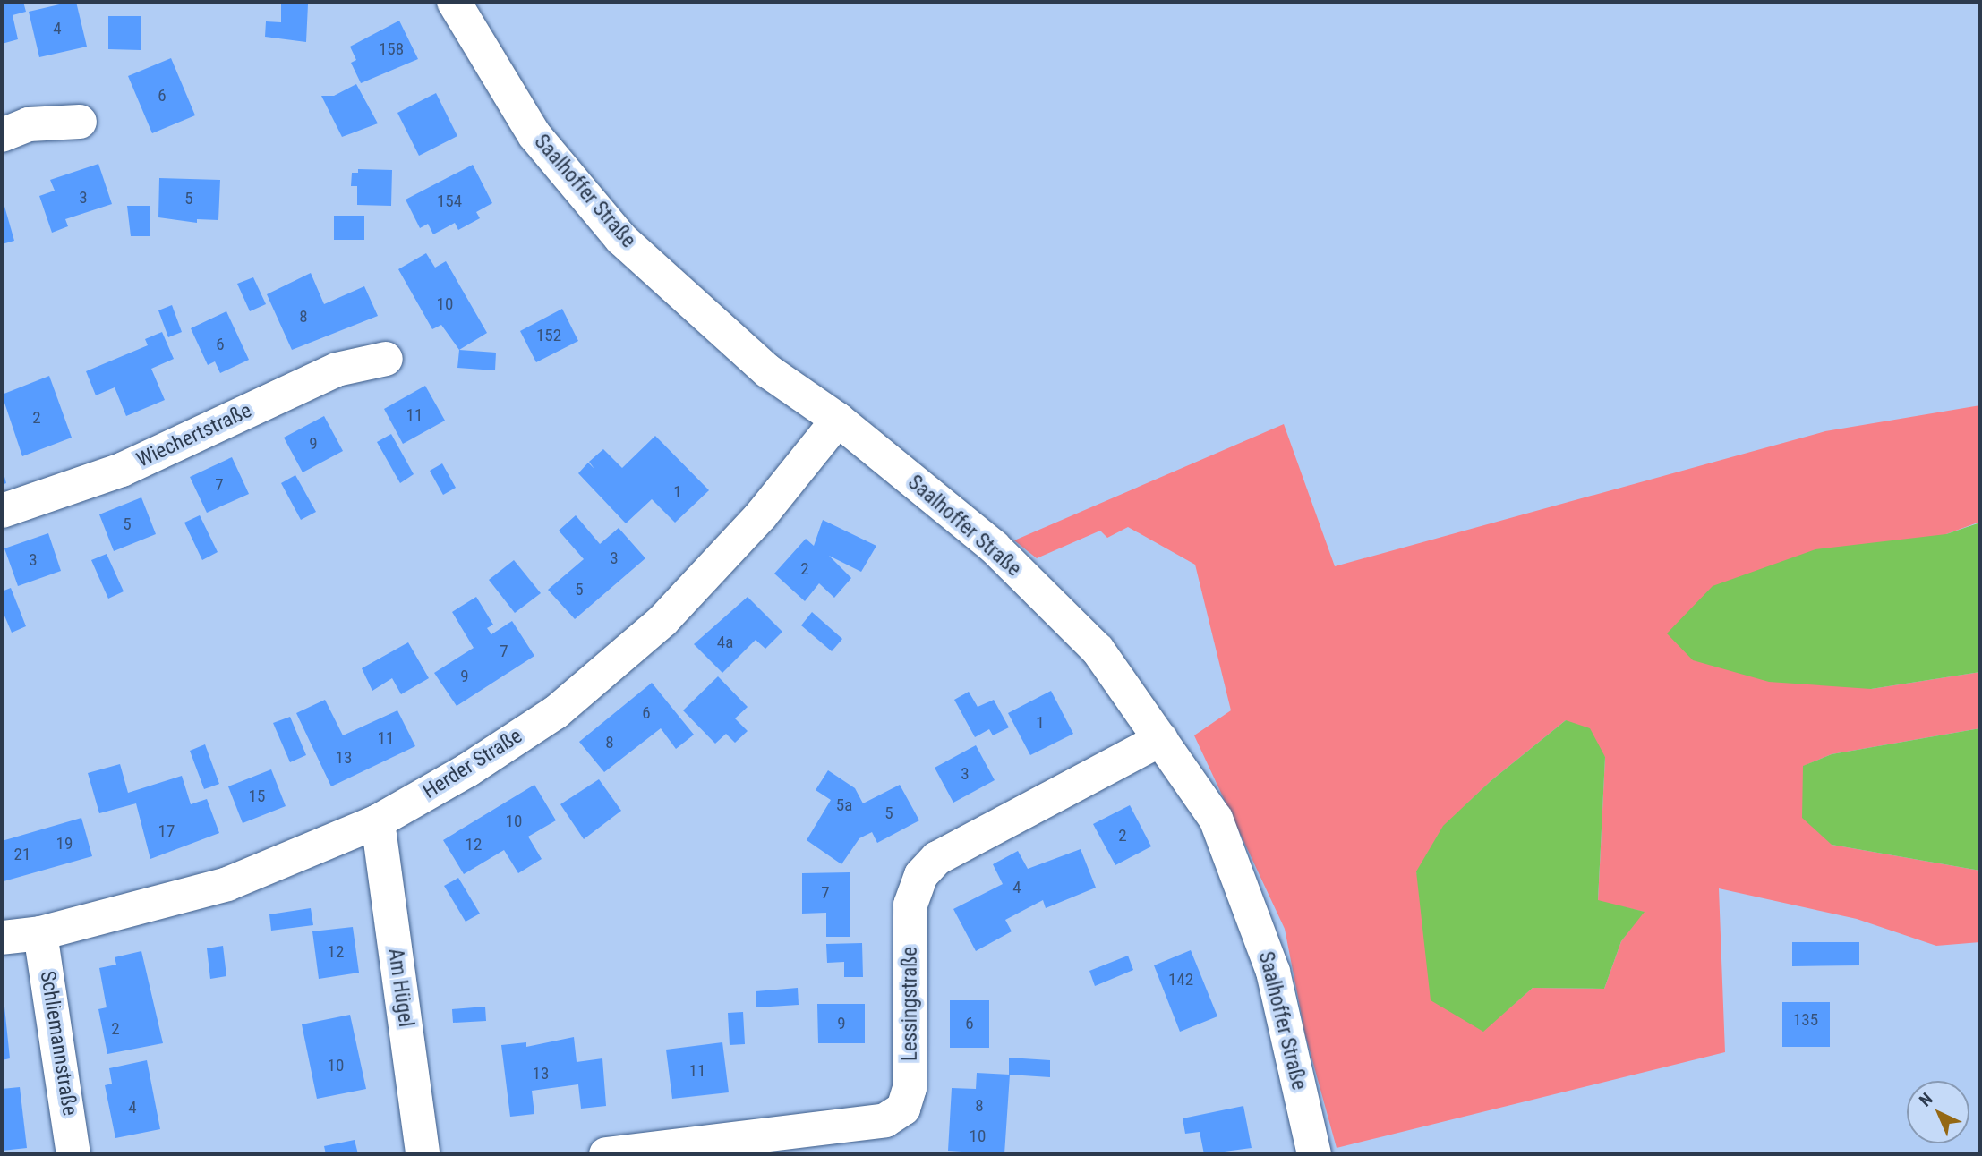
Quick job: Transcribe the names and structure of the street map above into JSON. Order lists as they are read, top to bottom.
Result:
{
  "streets": {
    "street": [
      "Saalhoffer Straße",
      "Wiechertstraße",
      "Herder Straße",
      "Am Hügel",
      "Lessingstraße",
      "Schliemannstraße"
    ]
  },
  "crossings": [
    ["Saalhoffer Straße", "Herder Straße"],
    ["Saalhoffer Straße", "Lessingstraße"],
    ["Herder Straße", "Am Hügel"],
    ["Herder Straße", "Schliemannstraße"]
  ],
  "house_numbers": [
    "4",
    "158",
    "6",
    "3",
    "5",
    "154",
    "10",
    "8",
    "152",
    "6",
    "11",
    "2",
    "9",
    "7",
    "1",
    "5",
    "3",
    "3",
    "2",
    "5",
    "4a",
    "7",
    "9",
    "6",
    "1",
    "11",
    "8",
    "13",
    "3",
    "15",
    "5a",
    "5",
    "10",
    "17",
    "2",
    "19",
    "12",
    "21",
    "4",
    "7",
    "12",
    "142",
    "135",
    "9",
    "6",
    "2",
    "10",
    "11",
    "13",
    "8",
    "4",
    "10"
  ],
  "north": "top left"
}
